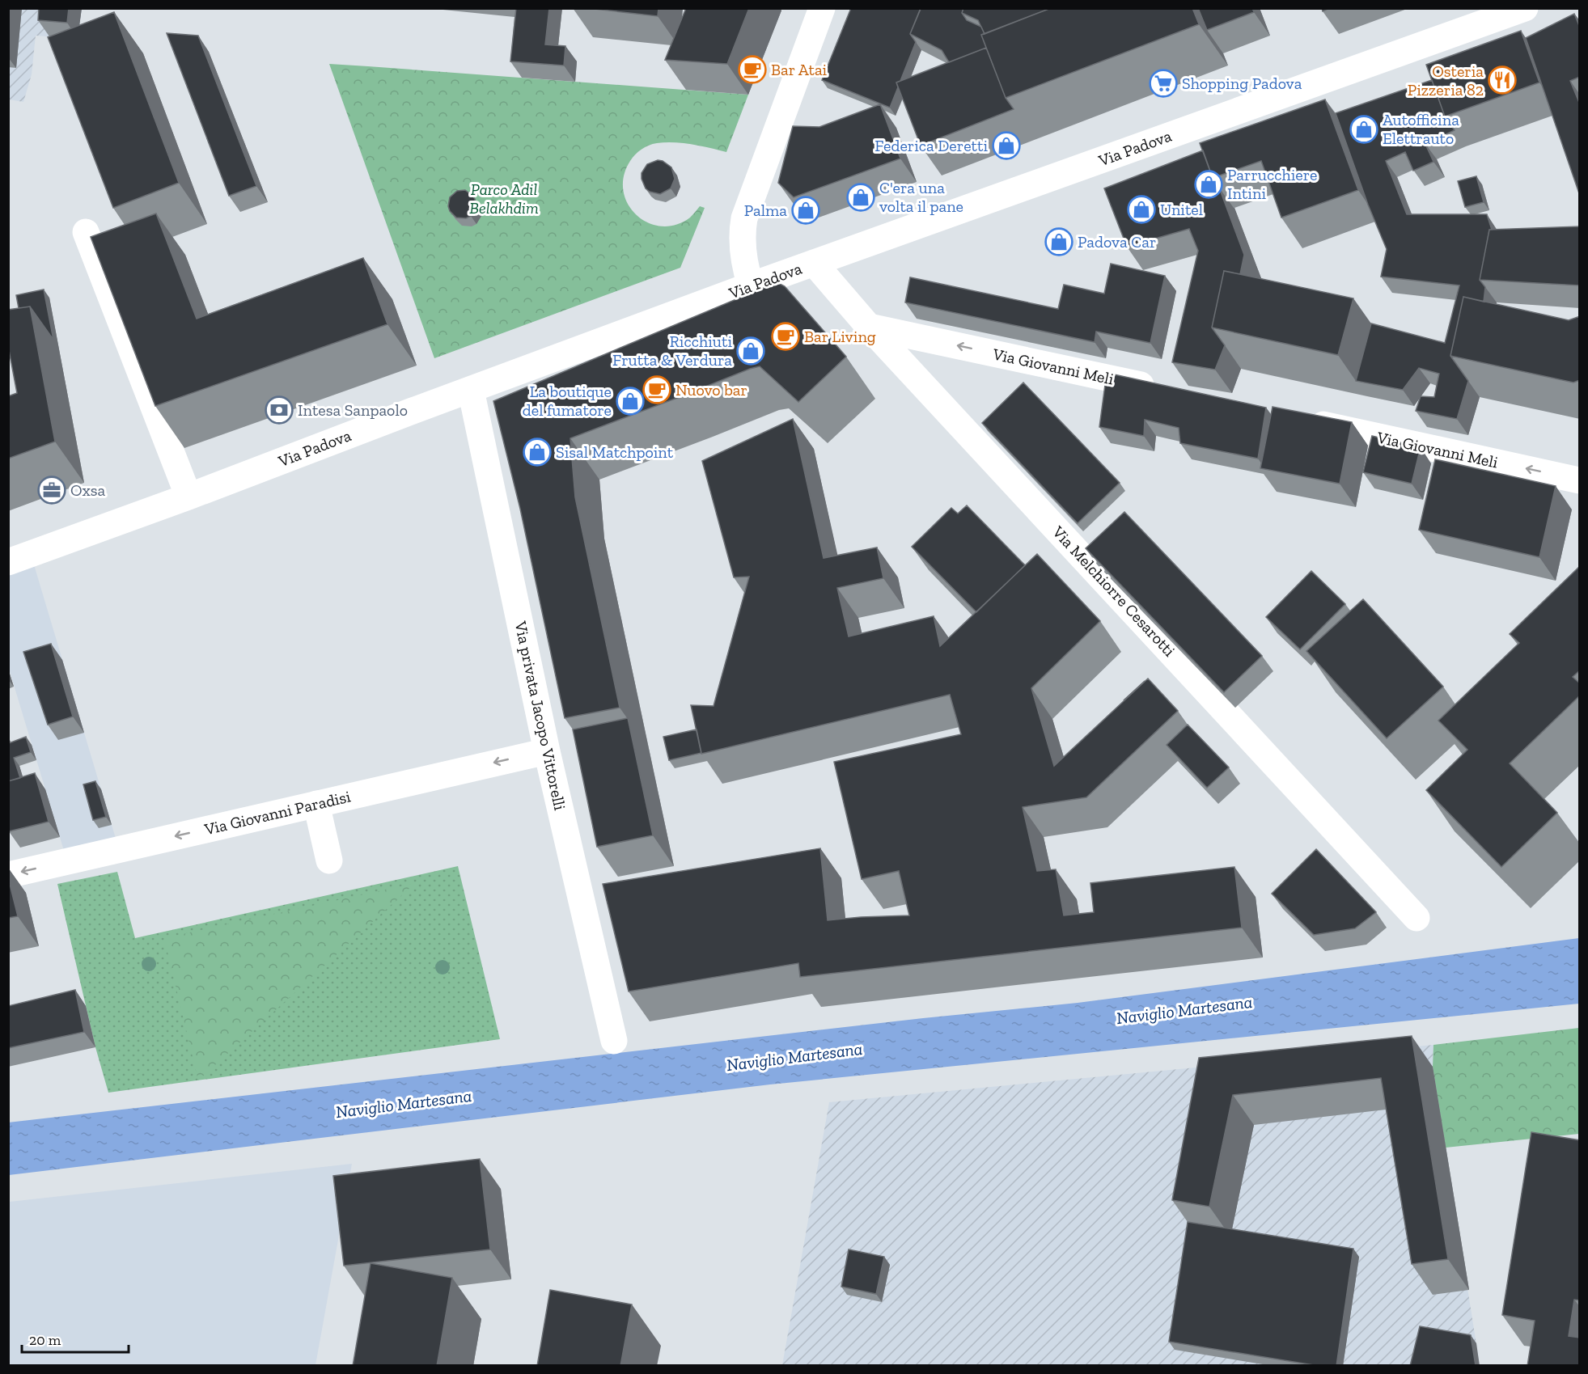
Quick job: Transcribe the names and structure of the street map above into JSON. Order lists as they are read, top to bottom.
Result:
{
  "streets": {
    "street": [
      "Via Padova",
      "Via Giovanni Meli",
      "Via Melchiorre Cesarotti",
      "Via privata Jacopo Vittorelli",
      "Via Giovanni Paradisi"
    ]
  },
  "crossings": [
    ["Via Padova", "Via Melchiorre Cesarotti"],
    ["Via Padova", "Via privata Jacopo Vittorelli"],
    ["Via Giovanni Meli", "Via Melchiorre Cesarotti"],
    ["Via privata Jacopo Vittorelli", "Via Giovanni Paradisi"]
  ],
  "one_way": ["Via Giovanni Meli", "Via Giovanni Paradisi"],
  "water": ["Naviglio Martesana"],
  "parks": ["Parco Adil Belakhdim"],
  "places": {
    "cafe": ["Bar Atai", "Bar Living", "Nuovo bar"],
    "restaurant": ["Osteria Pizzeria 82"],
    "supermarket": ["Shopping Padova"],
    "shop": [
      "Autofficina Elettrauto",
      "Federica Deretti",
      "Parrucchiere Intini",
      "C'era una volta il pane",
      "Unitel",
      "Palma",
      "Padova Car",
      "Ricchiuti Frutta & Verdura",
      "La boutique del fumatore",
      "Sisal Matchpoint"
    ],
    "bank": ["Intesa Sanpaolo"],
    "office": ["Oxsa"]
  },
  "scale_bar": "20 m"
}
